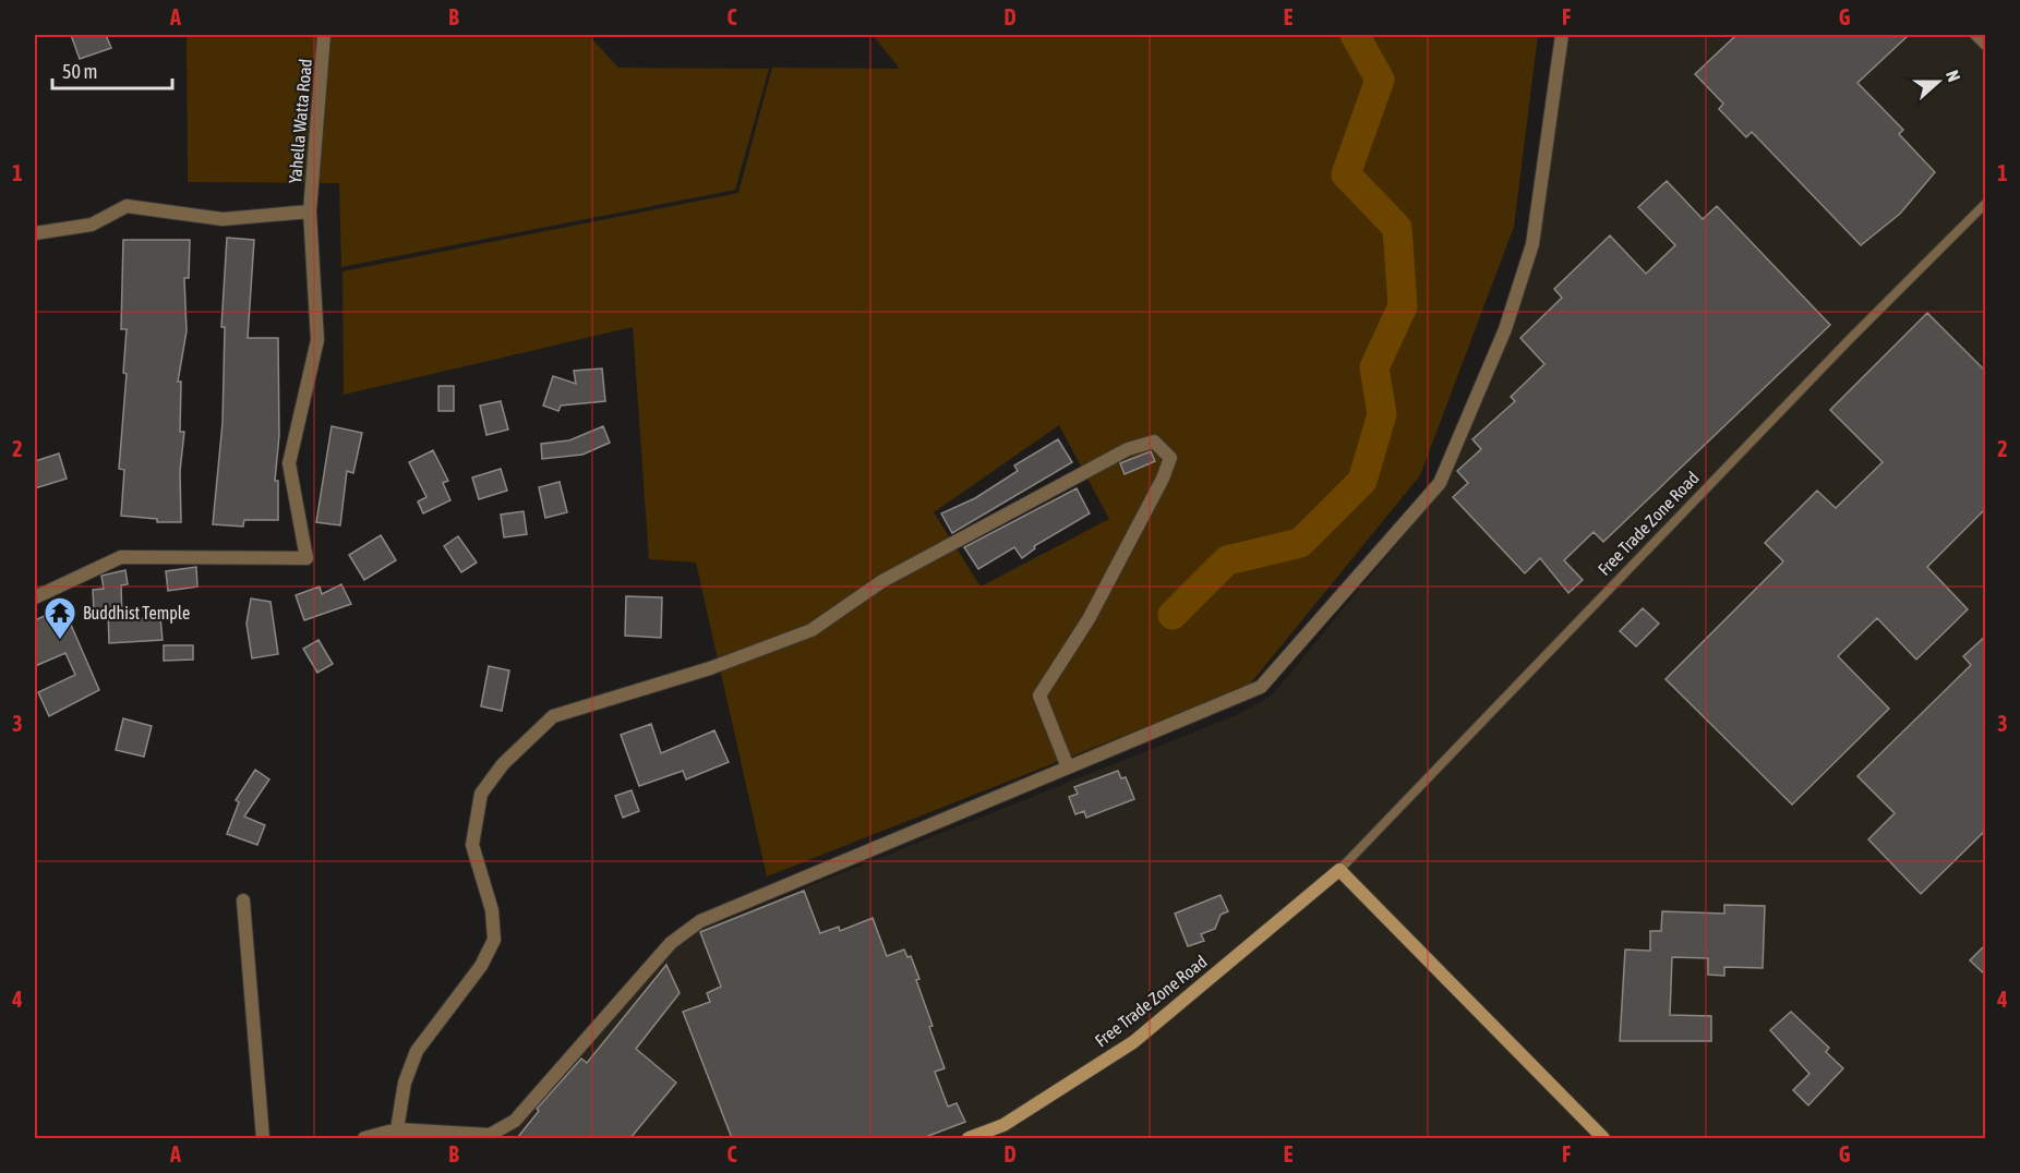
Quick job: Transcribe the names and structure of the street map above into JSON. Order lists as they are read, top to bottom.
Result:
{
  "streets": {
    "street": ["Yahella Watta Road", "Free Trade Zone Road"]
  },
  "places": {
    "temple": ["Buddhist Temple"]
  },
  "scale_bar": "50 m",
  "north": "right",
  "grid": {
    "columns": [
      "A",
      "B",
      "C",
      "D",
      "E",
      "F",
      "G"
    ],
    "rows": [
      "1",
      "2",
      "3",
      "4"
    ]
  }
}
